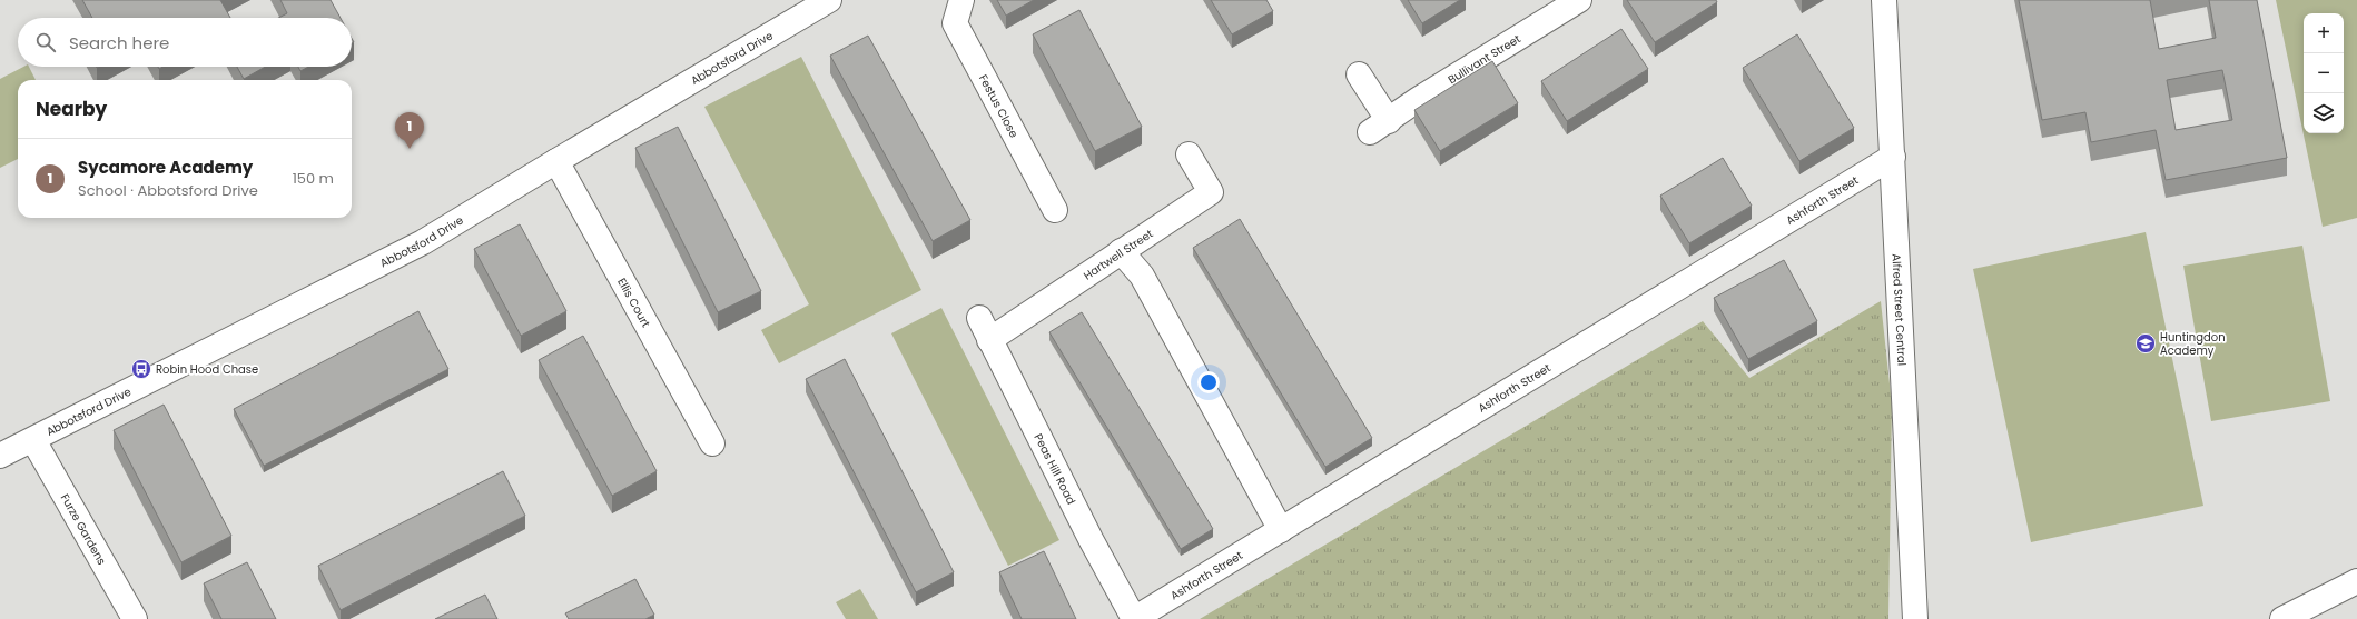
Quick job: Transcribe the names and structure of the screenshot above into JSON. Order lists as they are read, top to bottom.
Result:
{
  "streets": {
    "street": [
      "Abbotsford Drive",
      "Bullivant Street",
      "Festus Close",
      "Ashforth Street",
      "Hartwell Street",
      "Ellis Court",
      "Alfred Street Central",
      "Peas Hill Road",
      "Furze Gardens"
    ]
  },
  "crossings": [
    ["Abbotsford Drive", "Ellis Court"],
    ["Abbotsford Drive", "Furze Gardens"],
    ["Ashforth Street", "Alfred Street Central"],
    ["Ashforth Street", "Peas Hill Road"],
    ["Hartwell Street", "Peas Hill Road"]
  ],
  "places": {
    "school or university": ["Huntingdon Academy"],
    "bus stop": ["Robin Hood Chase"]
  },
  "page": {
    "map_buttons": ["+", "−"],
    "search": "Search here",
    "heading": "Nearby",
    "pins": "1",
    "list": [
      {
        "mark": "1",
        "name": "Sycamore Academy",
        "note": "School · Abbotsford Drive",
        "value": "150 m"
      }
    ]
  }
}
